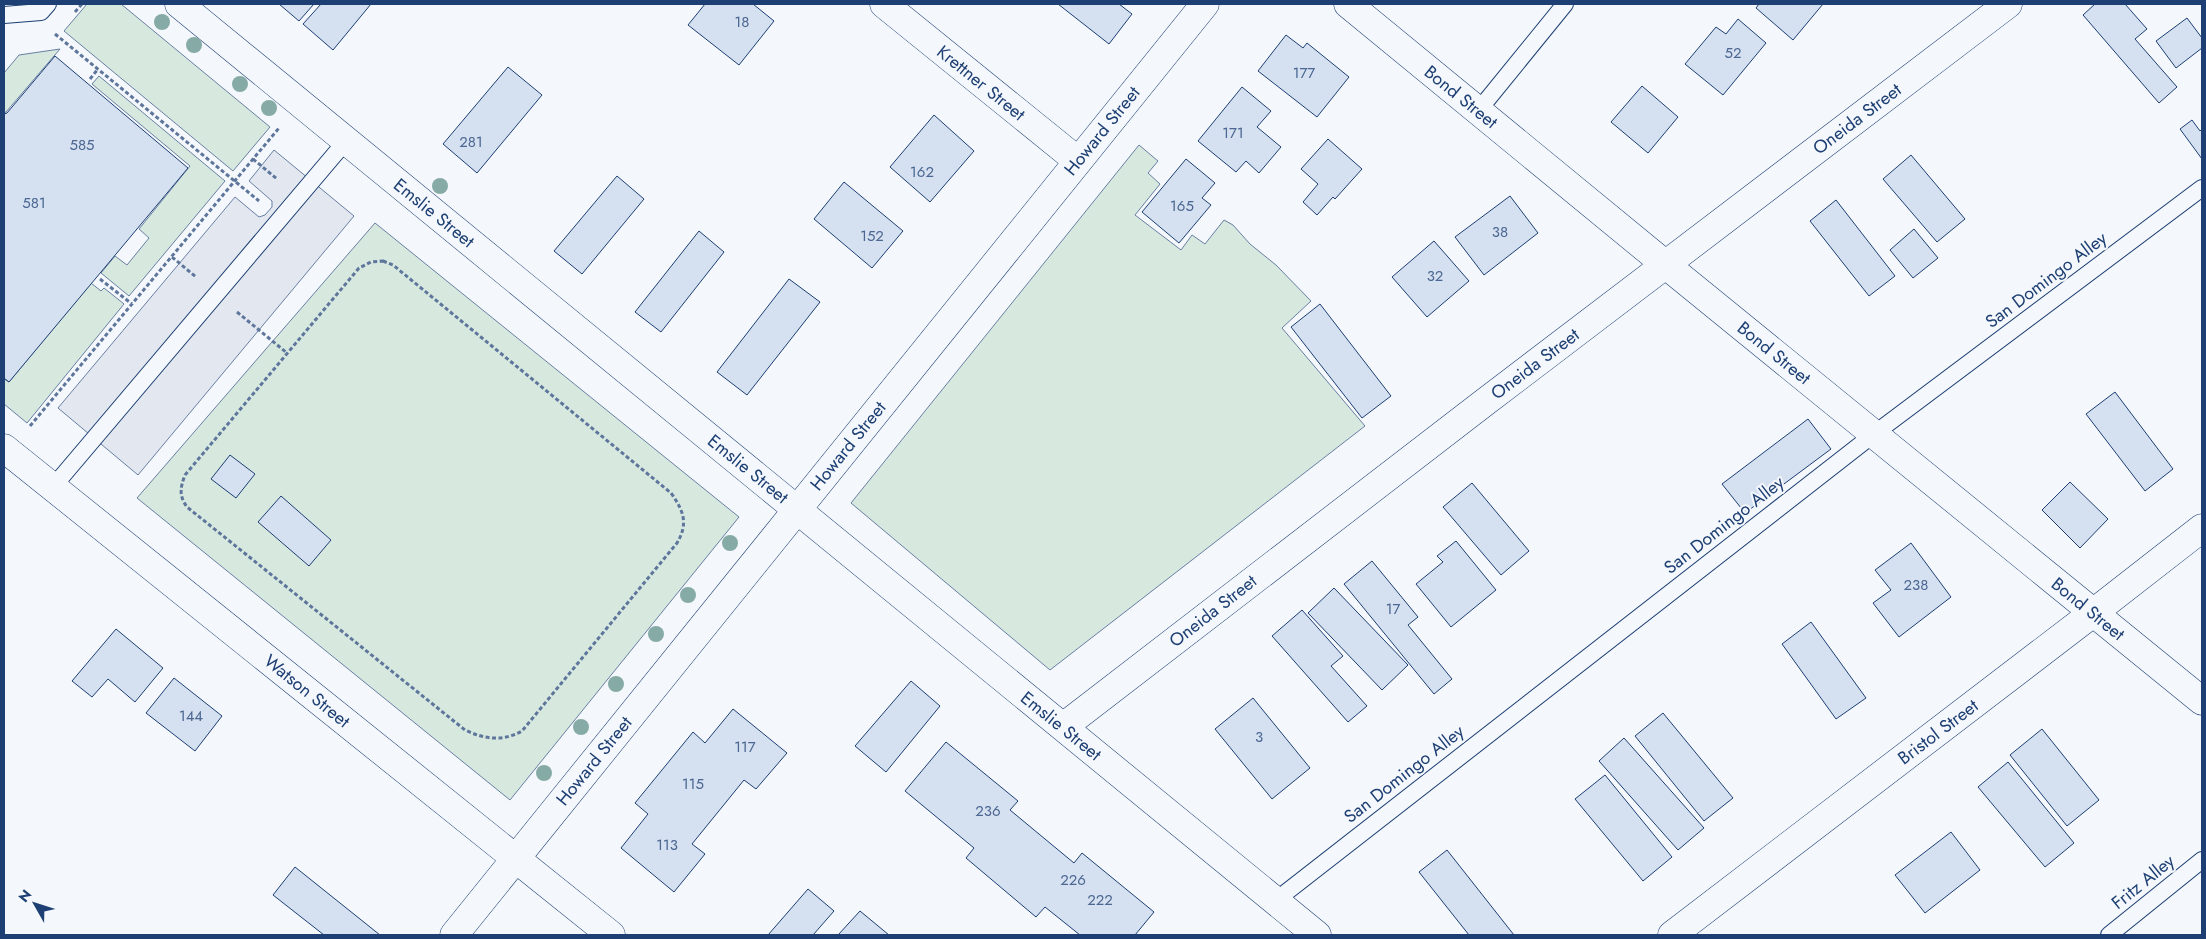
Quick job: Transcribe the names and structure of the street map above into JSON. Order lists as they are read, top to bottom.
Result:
{
  "streets": {
    "street": [
      "Krettner Street",
      "Bond Street",
      "Oneida Street",
      "Howard Street",
      "Emslie Street",
      "Watson Street",
      "Bristol Street"
    ],
    "lane": ["San Domingo Alley", "Fritz Alley"]
  },
  "crossings": [
    ["Krettner Street", "Howard Street"],
    ["Bond Street", "Oneida Street"],
    ["Bond Street", "San Domingo Alley"],
    ["Bond Street", "Bristol Street"],
    ["Oneida Street", "Emslie Street"],
    ["Howard Street", "Emslie Street"],
    ["Howard Street", "Watson Street"],
    ["Emslie Street", "San Domingo Alley"]
  ],
  "house_numbers": [
    "18",
    "52",
    "177",
    "171",
    "281",
    "585",
    "162",
    "581",
    "165",
    "38",
    "152",
    "32",
    "238",
    "17",
    "144",
    "3",
    "117",
    "115",
    "236",
    "113",
    "226",
    "222"
  ],
  "north": "top left"
}
